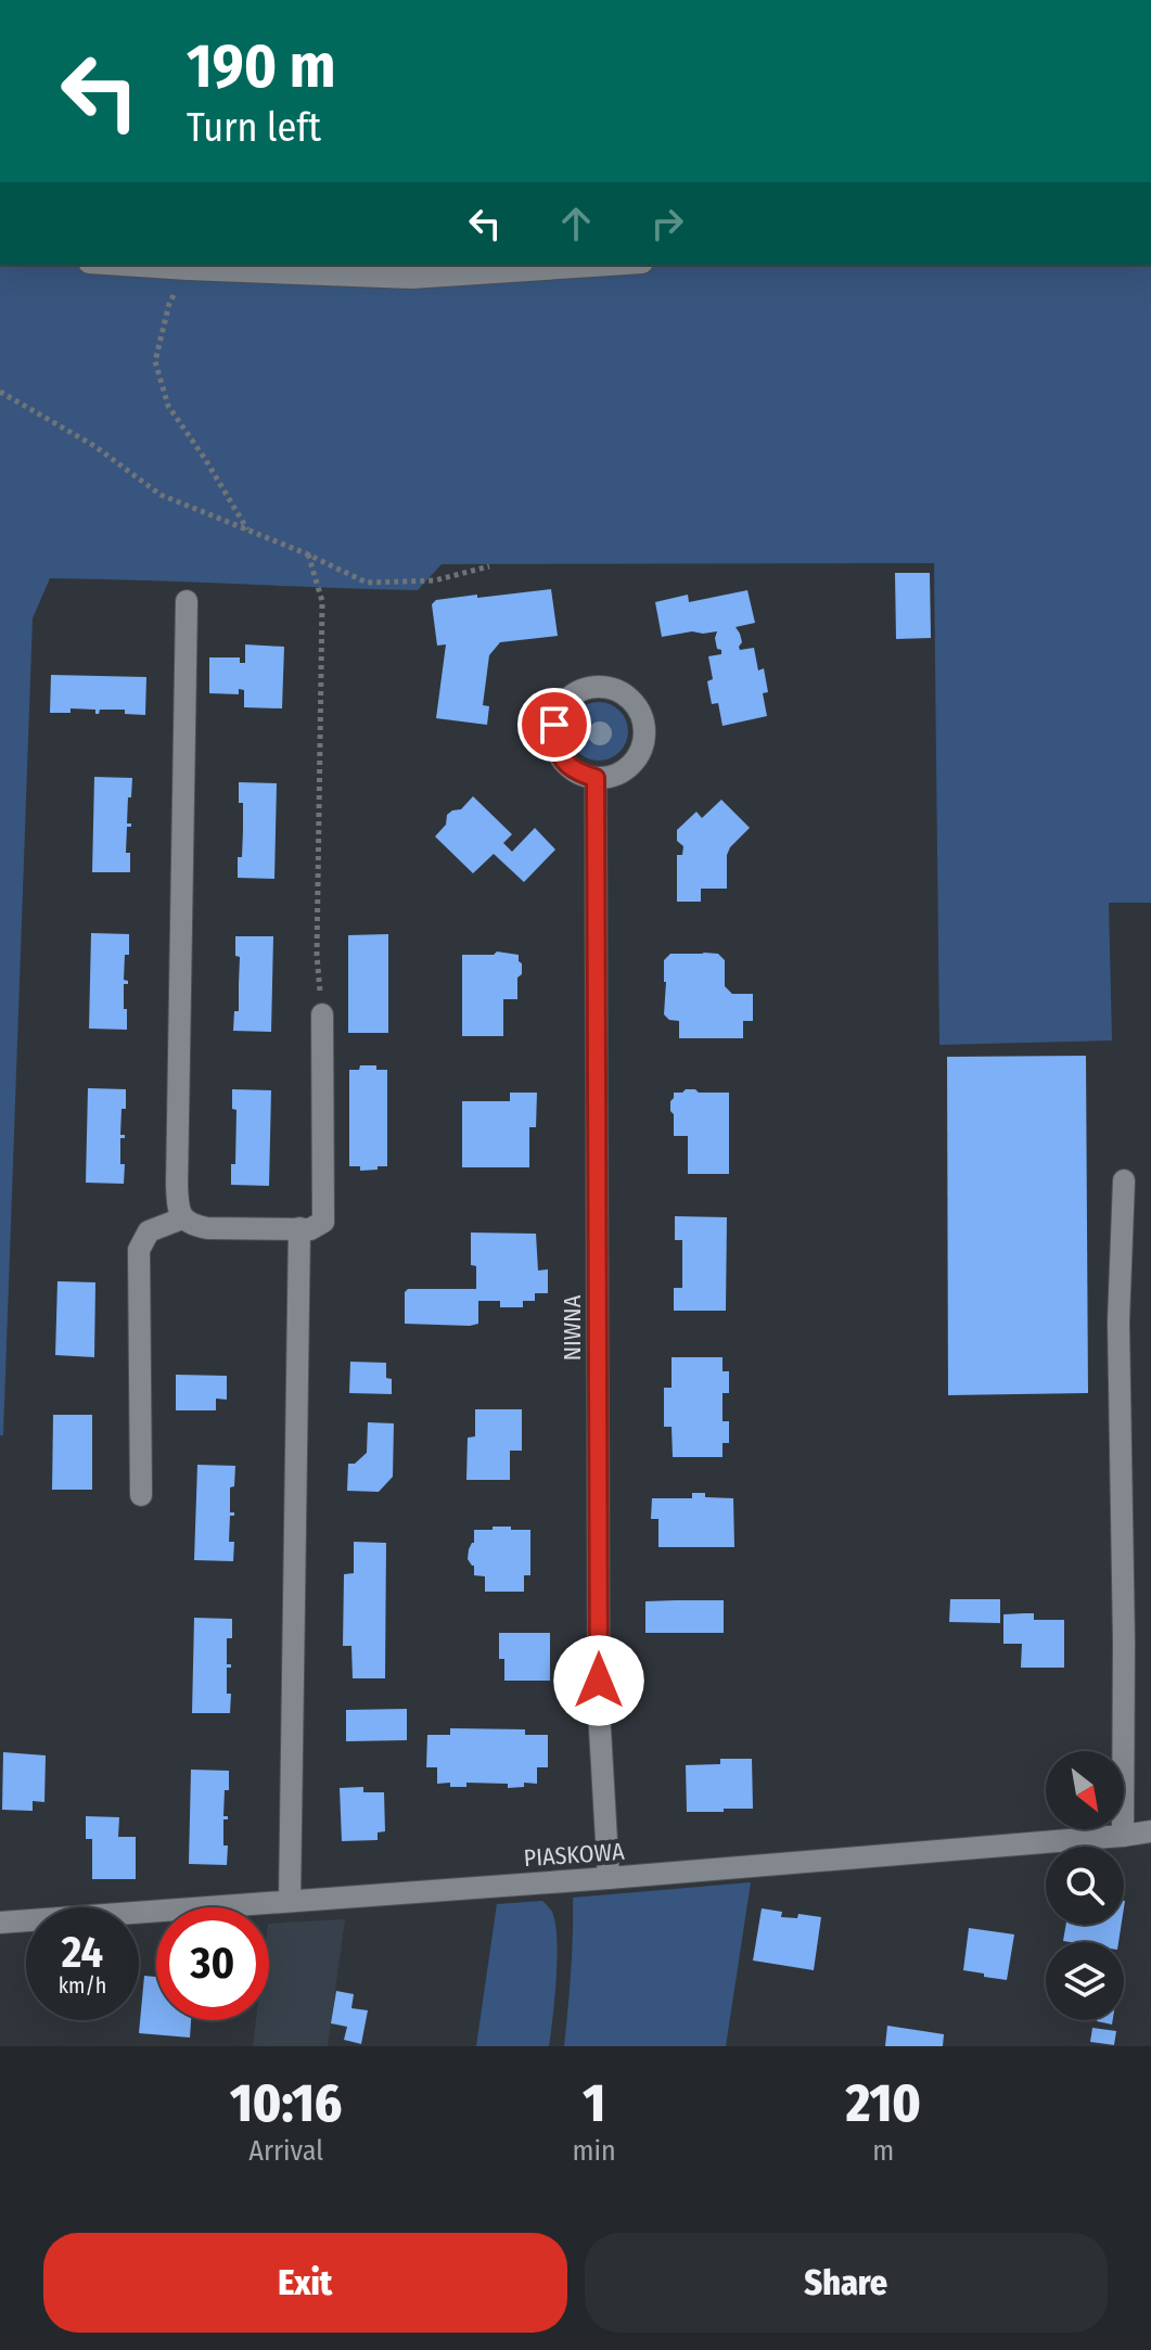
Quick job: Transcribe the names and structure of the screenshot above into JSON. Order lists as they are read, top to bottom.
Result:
{
  "streets": {
    "street": ["NIWNA", "PIASKOWA"]
  },
  "crossings": [
    ["NIWNA", "PIASKOWA"]
  ],
  "north": "bottom right",
  "page": {
    "turn": ["190 m", "Turn left"],
    "speed": "24 km/h",
    "limit": "30",
    "eta": [
      "10:16",
      "Arrival",
      "1",
      "min",
      "210",
      "m"
    ],
    "buttons": ["Exit", "Share"]
  }
}
